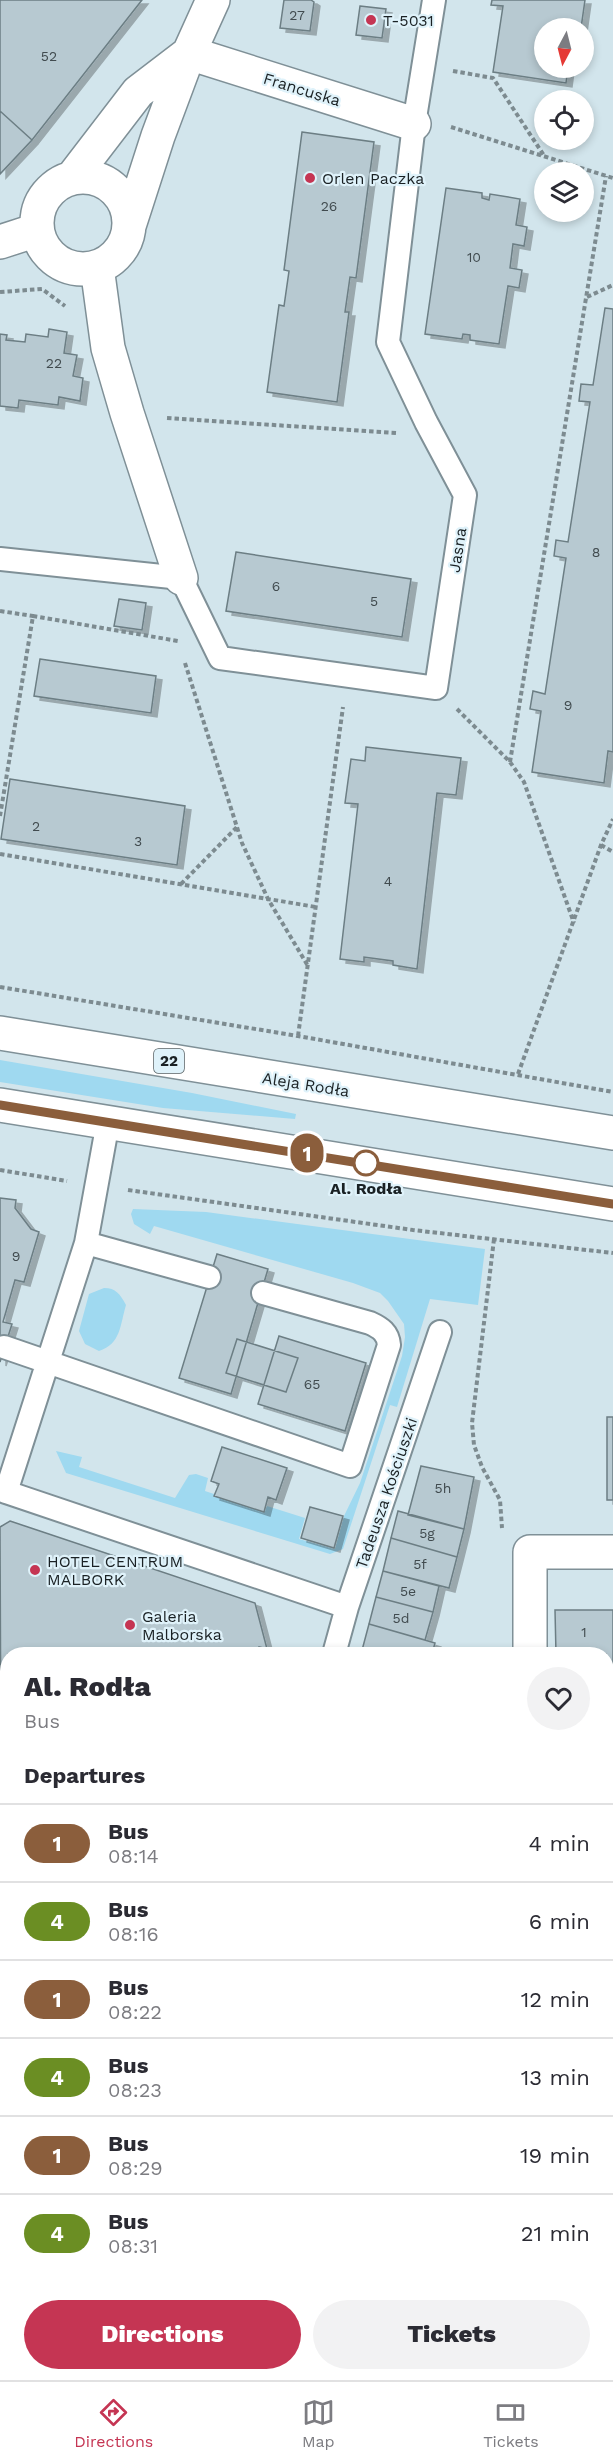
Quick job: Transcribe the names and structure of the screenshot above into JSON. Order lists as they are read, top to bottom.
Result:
{
  "streets": {
    "street": ["Francuska", "22", "Aleja Rodła"],
    "lane": ["Jasna", "Tadeusza Kościuszki"]
  },
  "crossings": [
    ["Francuska", "Jasna"]
  ],
  "places": [
    "T-5031",
    "Orlen Paczka",
    "Al. Rodła",
    "HOTEL CENTRUM MALBORK",
    "Galeria Malborska"
  ],
  "lines": ["bus line 1"],
  "house_numbers": [
    "27",
    "52",
    "26",
    "10",
    "22",
    "8",
    "6",
    "5",
    "9",
    "2",
    "3",
    "4",
    "9",
    "65",
    "5h",
    "5g",
    "5f",
    "5e",
    "5d",
    "1"
  ],
  "north": "bottom",
  "page": {
    "on_map": "1",
    "heading": [
      ["Al. Rodła", "Bus"],
      "Departures"
    ],
    "list": [
      {
        "mark": "1",
        "name": "Bus",
        "note": "08:14",
        "value": "4 min"
      },
      {
        "mark": "4",
        "name": "Bus",
        "note": "08:16",
        "value": "6 min"
      },
      {
        "mark": "1",
        "name": "Bus",
        "note": "08:22",
        "value": "12 min"
      },
      {
        "mark": "4",
        "name": "Bus",
        "note": "08:23",
        "value": "13 min"
      },
      {
        "mark": "1",
        "name": "Bus",
        "note": "08:29",
        "value": "19 min"
      },
      {
        "mark": "4",
        "name": "Bus",
        "note": "08:31",
        "value": "21 min"
      }
    ],
    "buttons": ["Directions", "Tickets"],
    "tabs": ["Directions", "Map", "Tickets"]
  }
}
